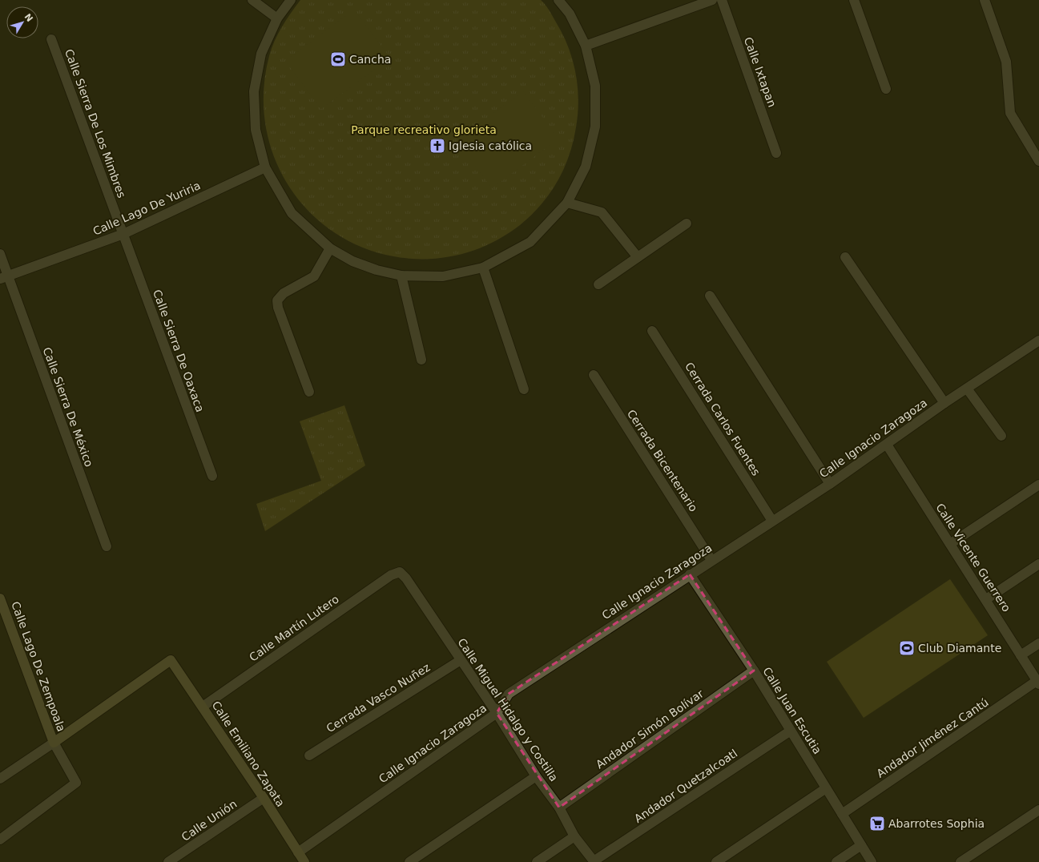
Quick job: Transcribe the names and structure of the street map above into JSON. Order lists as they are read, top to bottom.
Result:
{
  "streets": {
    "street": [
      "Calle Ixtapan",
      "Calle Sierra De Los Mimbres",
      "Calle Lago De Yuriria",
      "Calle Sierra De Oaxaca",
      "Calle Sierra De México",
      "Cerrada Carlos Fuentes",
      "Calle Ignacio Zaragoza",
      "Cerrada Bicentenario",
      "Calle Vicente Guerrero",
      "Calle Martín Lutero",
      "Calle Lago De Zempoala",
      "Cerrada Vasco Nuñez",
      "Calle Miguel Hidalgo y Costilla",
      "Calle Juan Escutia",
      "Andador Simón Bolívar",
      "Andador Jiménez Cantú",
      "Calle Emiliano Zapata",
      "Andador Quetzalcoatl",
      "Calle Unión"
    ]
  },
  "crossings": [
    ["Calle Sierra De Los Mimbres", "Calle Lago De Yuriria"],
    ["Calle Sierra De Los Mimbres", "Calle Sierra De Oaxaca"],
    ["Calle Lago De Yuriria", "Calle Sierra De Oaxaca"],
    ["Calle Lago De Yuriria", "Calle Sierra De México"],
    ["Cerrada Carlos Fuentes", "Calle Ignacio Zaragoza"],
    ["Calle Ignacio Zaragoza", "Cerrada Bicentenario"],
    ["Calle Ignacio Zaragoza", "Calle Vicente Guerrero"],
    ["Calle Ignacio Zaragoza", "Calle Miguel Hidalgo y Costilla"],
    ["Calle Ignacio Zaragoza", "Calle Juan Escutia"],
    ["Calle Ignacio Zaragoza", "Calle Emiliano Zapata"],
    ["Calle Vicente Guerrero", "Andador Jiménez Cantú"],
    ["Calle Martín Lutero", "Calle Miguel Hidalgo y Costilla"],
    ["Calle Martín Lutero", "Calle Emiliano Zapata"],
    ["Calle Lago De Zempoala", "Calle Emiliano Zapata"],
    ["Cerrada Vasco Nuñez", "Calle Miguel Hidalgo y Costilla"],
    ["Calle Miguel Hidalgo y Costilla", "Andador Simón Bolívar"],
    ["Calle Miguel Hidalgo y Costilla", "Andador Quetzalcoatl"],
    ["Calle Juan Escutia", "Andador Simón Bolívar"],
    ["Calle Juan Escutia", "Andador Jiménez Cantú"],
    ["Calle Juan Escutia", "Andador Quetzalcoatl"],
    ["Calle Emiliano Zapata", "Calle Unión"]
  ],
  "parks": ["Parque recreativo glorieta"],
  "places": {
    "sports": ["Cancha", "Club Diamante"],
    "church": ["Iglesia católica"],
    "supermarket": ["Abarrotes Sophia"]
  },
  "north": "top right"
}
